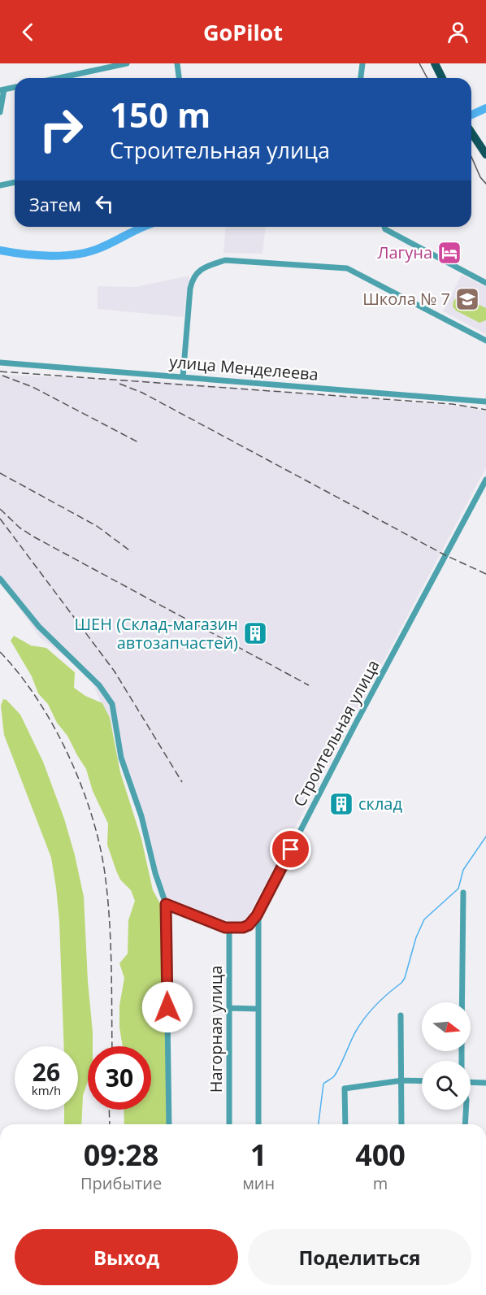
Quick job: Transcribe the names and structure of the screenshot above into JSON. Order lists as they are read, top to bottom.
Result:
{
  "streets": {
    "street": ["улица Менделеева", "Строительная улица", "Нагорная улица"]
  },
  "crossings": [
    ["Строительная улица", "Нагорная улица"]
  ],
  "places": {
    "hotel": ["Лагуна"],
    "school or university": ["Школа № 7"],
    "building": ["ШЕН (Склад-магазин автозапчастей)", "склад"]
  },
  "north": "right",
  "page": {
    "header": "GoPilot",
    "turn": ["150 m", "Строительная улица"],
    "then": "Затем",
    "speed": "26 km/h",
    "limit": "30",
    "eta": [
      "09:28",
      "Прибытие",
      "1",
      "мин",
      "400",
      "m"
    ],
    "buttons": ["Выход", "Поделиться"]
  }
}
